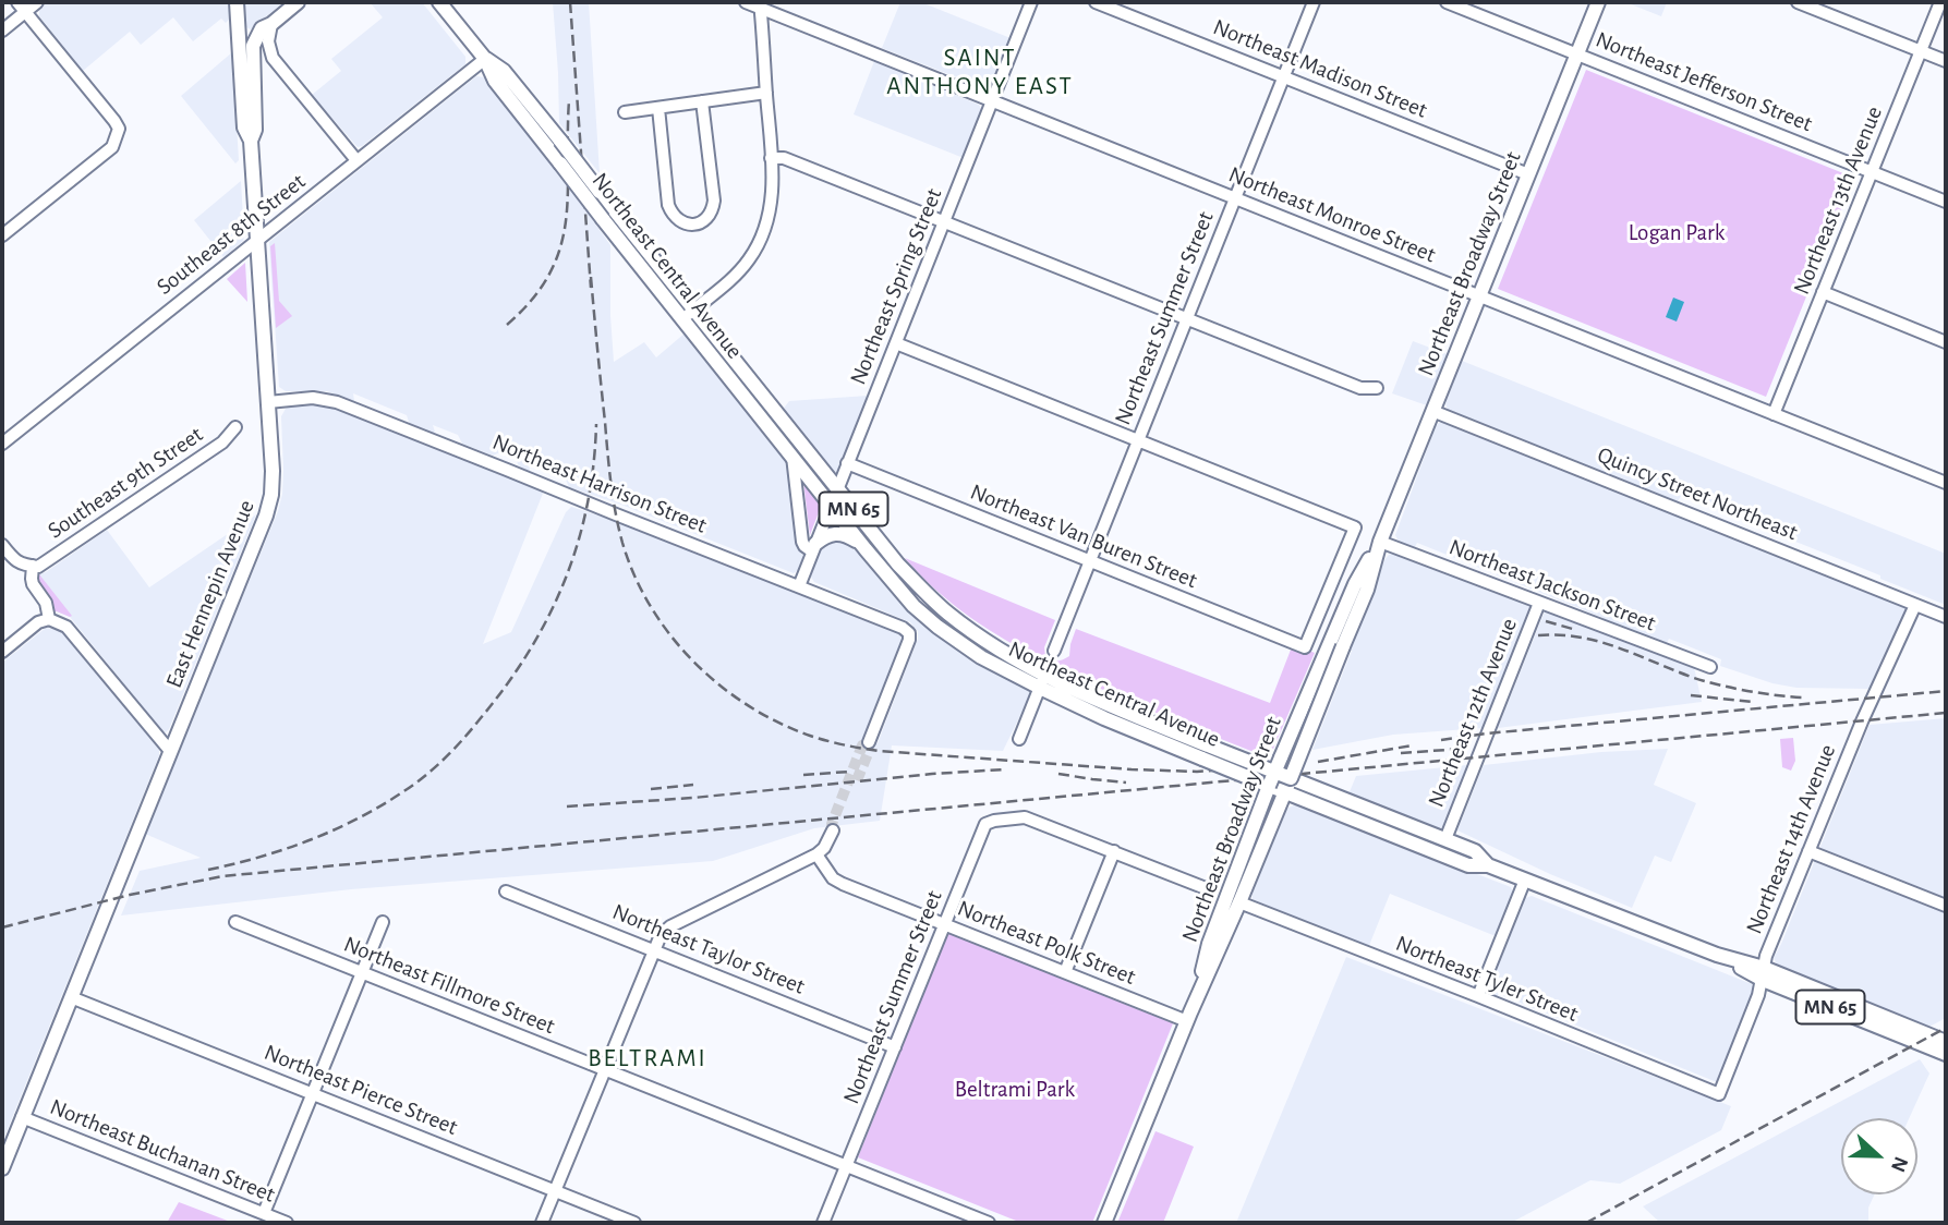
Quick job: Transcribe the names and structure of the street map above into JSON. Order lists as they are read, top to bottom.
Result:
{
  "streets": {
    "main road": [
      "Northeast Broadway Street",
      "Northeast Central Avenue",
      "MN 65",
      "East Hennepin Avenue"
    ],
    "street": [
      "Northeast Madison Street",
      "Northeast Jefferson Street",
      "Northeast 13th Avenue",
      "Northeast Monroe Street",
      "Southeast 8th Street",
      "Northeast Spring Street",
      "Northeast Summer Street",
      "Southeast 9th Street",
      "Northeast Harrison Street",
      "Quincy Street Northeast",
      "Northeast Van Buren Street",
      "Northeast Jackson Street",
      "Northeast 12th Avenue",
      "Northeast 14th Avenue",
      "Northeast Polk Street",
      "Northeast Taylor Street",
      "Northeast Tyler Street",
      "Northeast Fillmore Street",
      "Northeast Pierce Street",
      "Northeast Buchanan Street"
    ]
  },
  "crossings": [
    ["Northeast Madison Street", "Northeast Broadway Street"],
    ["Northeast Madison Street", "Northeast Summer Street"],
    ["Northeast Jefferson Street", "Northeast 13th Avenue"],
    ["Northeast Jefferson Street", "Northeast Broadway Street"],
    ["Northeast 13th Avenue", "Northeast Monroe Street"],
    ["Northeast Monroe Street", "Northeast Broadway Street"],
    ["Northeast Monroe Street", "Northeast Spring Street"],
    ["Northeast Monroe Street", "Northeast Summer Street"],
    ["Southeast 8th Street", "Northeast Central Avenue"],
    ["Southeast 8th Street", "East Hennepin Avenue"],
    ["Northeast Broadway Street", "Northeast Central Avenue"],
    ["Northeast Broadway Street", "Quincy Street Northeast"],
    ["Northeast Broadway Street", "Northeast Jackson Street"],
    ["Northeast Broadway Street", "Northeast Polk Street"],
    ["Northeast Broadway Street", "Northeast Tyler Street"],
    ["Northeast Central Avenue", "Northeast Spring Street"],
    ["Northeast Central Avenue", "Northeast 12th Avenue"],
    ["Northeast Central Avenue", "Northeast 14th Avenue"],
    ["Northeast Spring Street", "Northeast Harrison Street"],
    ["Northeast Spring Street", "Northeast Van Buren Street"],
    ["Northeast Summer Street", "Northeast Van Buren Street"],
    ["Northeast Summer Street", "Northeast Polk Street"],
    ["Northeast Summer Street", "Northeast Taylor Street"],
    ["Northeast Summer Street", "Northeast Fillmore Street"],
    ["Northeast Harrison Street", "East Hennepin Avenue"],
    ["Quincy Street Northeast", "Northeast 14th Avenue"],
    ["Northeast Jackson Street", "Northeast 12th Avenue"],
    ["East Hennepin Avenue", "Northeast Pierce Street"],
    ["East Hennepin Avenue", "Northeast Buchanan Street"],
    ["Northeast 14th Avenue", "Northeast Tyler Street"]
  ],
  "districts": ["SAINT ANTHONY EAST", "BELTRAMI"],
  "parks": ["Logan Park", "Beltrami Park"],
  "north": "right"
}
